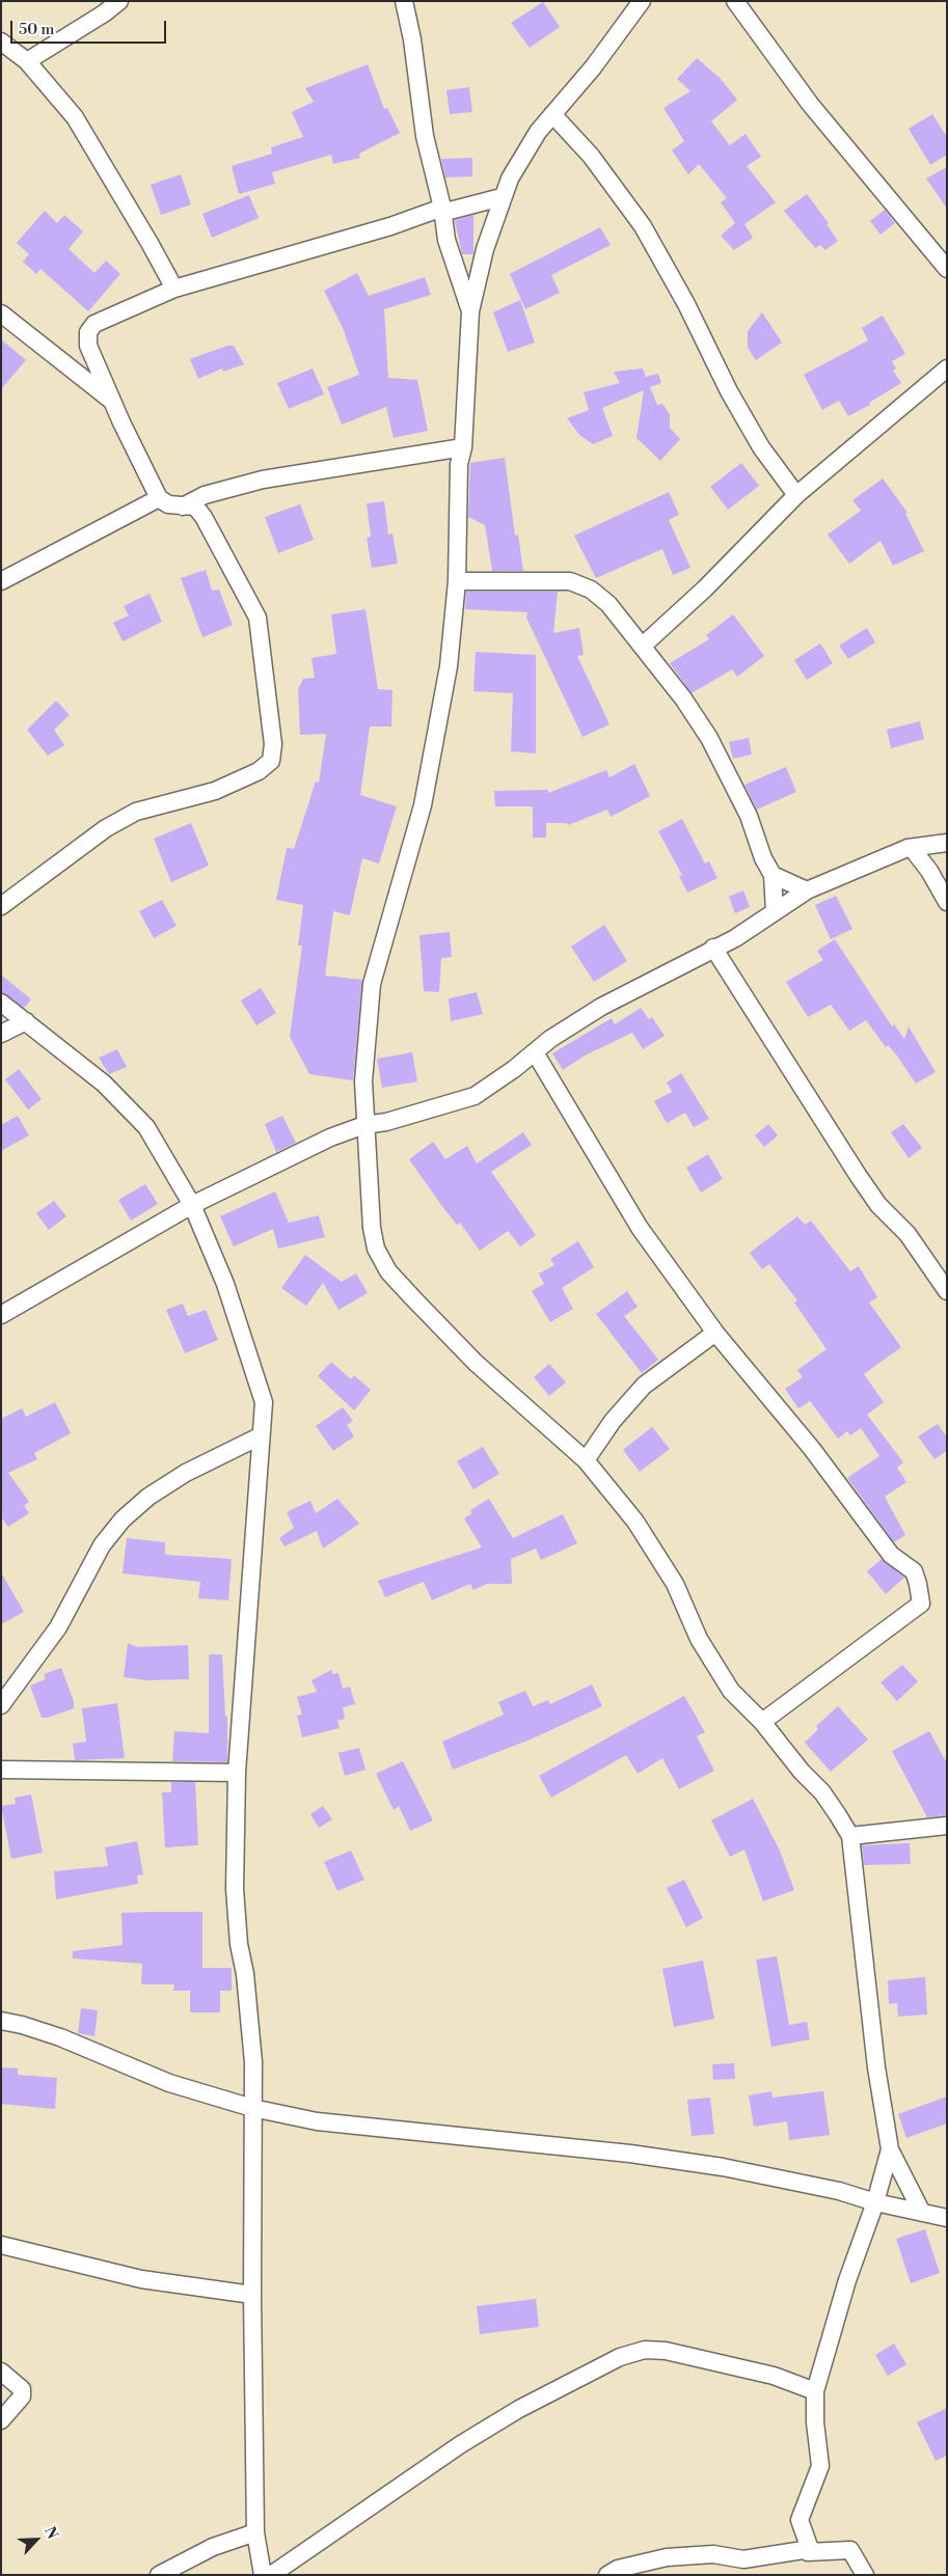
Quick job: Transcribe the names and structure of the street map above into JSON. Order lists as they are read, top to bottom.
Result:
{
  "scale_bar": "50 m",
  "north": "top right"
}
